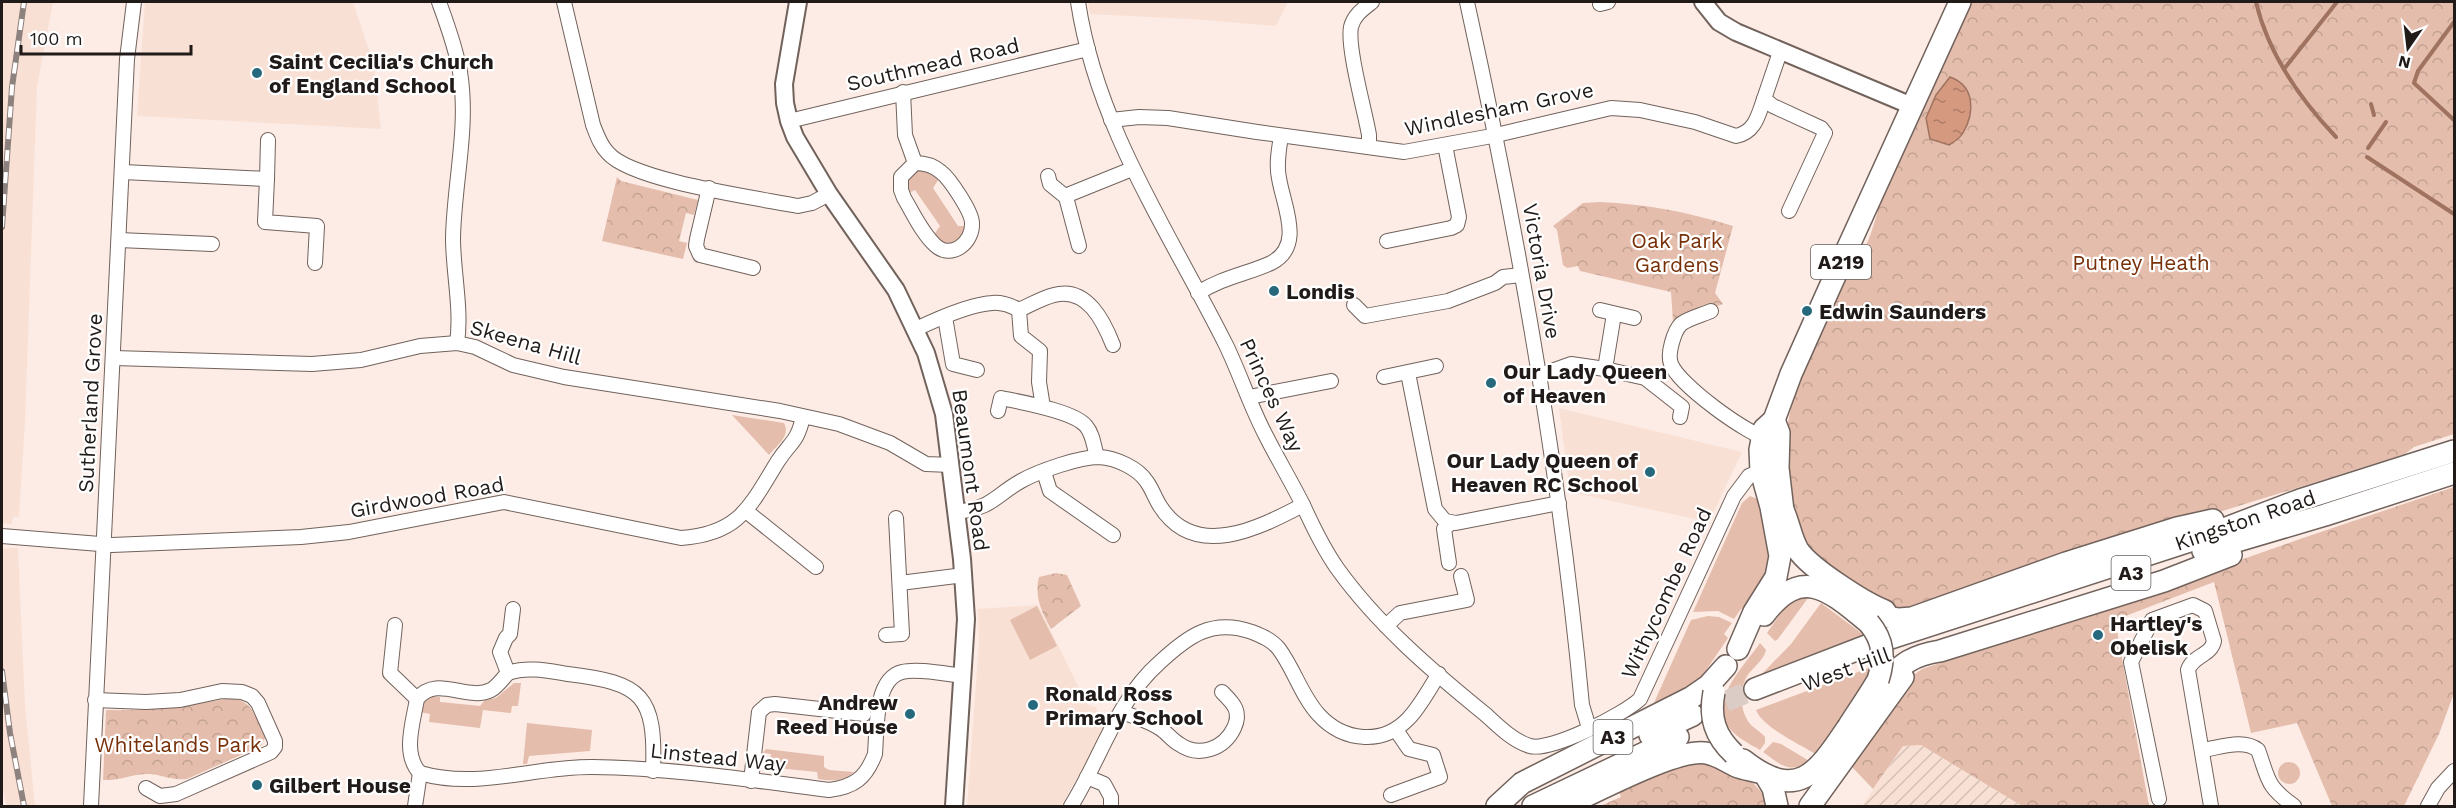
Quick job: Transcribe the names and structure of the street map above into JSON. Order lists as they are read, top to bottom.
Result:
{
  "streets": {
    "main road": [
      "A219",
      "Kingston Road",
      "A3",
      "West Hill"
    ],
    "street": [
      "Southmead Road",
      "Windlesham Grove",
      "Victoria Drive",
      "Skeena Hill",
      "Princes Way",
      "Sutherland Grove",
      "Beaumont Road",
      "Girdwood Road",
      "Withycombe Road",
      "Linstead Way"
    ]
  },
  "crossings": [
    ["Southmead Road", "Princes Way"],
    ["Southmead Road", "Beaumont Road"],
    ["Windlesham Grove", "Victoria Drive"],
    ["Windlesham Grove", "Princes Way"],
    ["A219", "A3"],
    ["A219", "Withycombe Road"],
    ["Victoria Drive", "Withycombe Road"],
    ["Skeena Hill", "Sutherland Grove"],
    ["Skeena Hill", "Beaumont Road"],
    ["Skeena Hill", "Girdwood Road"],
    ["Princes Way", "Withycombe Road"],
    ["Sutherland Grove", "Girdwood Road"],
    ["Beaumont Road", "Linstead Way"],
    ["Kingston Road", "A3"],
    ["Kingston Road", "West Hill"],
    ["A3", "West Hill"]
  ],
  "parks": ["Oak Park Gardens", "Putney Heath", "Whitelands Park"],
  "places": [
    "Saint Cecilia's Church of England School",
    "Londis",
    "Edwin Saunders",
    "Our Lady Queen of Heaven",
    "Our Lady Queen of Heaven RC School",
    "Hartley's Obelisk",
    "Ronald Ross Primary School",
    "Andrew Reed House",
    "Gilbert House"
  ],
  "scale_bar": "100 m",
  "north": "bottom"
}
